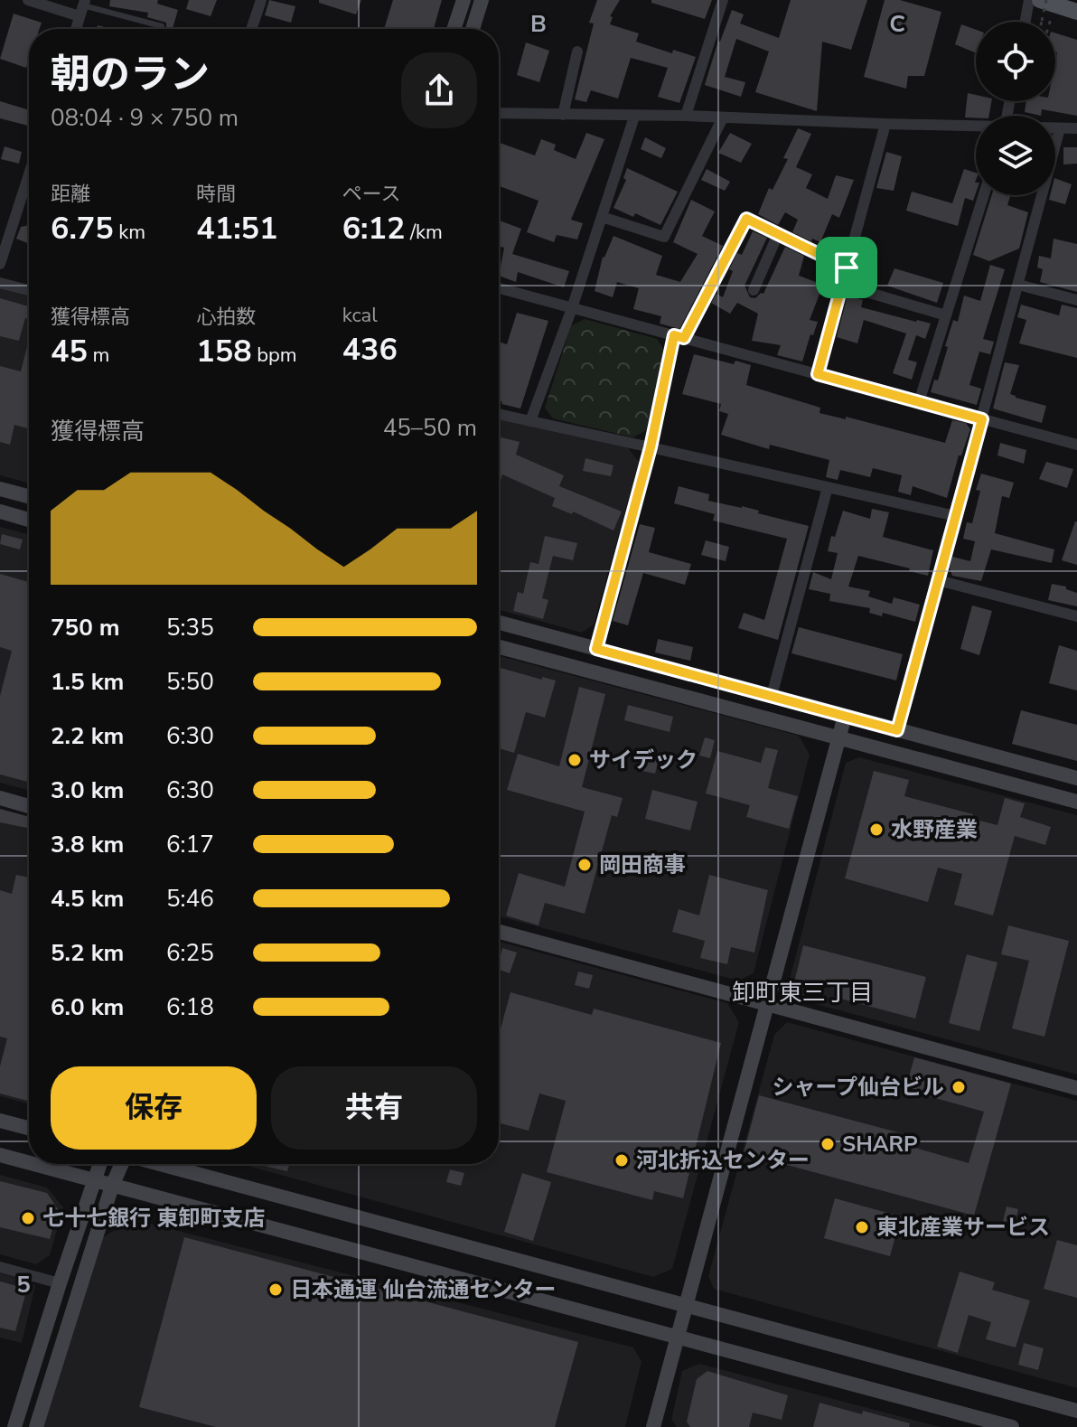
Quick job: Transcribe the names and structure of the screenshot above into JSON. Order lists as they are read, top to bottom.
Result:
{
  "districts": ["卸町東三丁目"],
  "places": [
    "サイデック",
    "水野産業",
    "岡田商事",
    "シャープ仙台ビル",
    "SHARP",
    "河北折込センター",
    "七十七銀行 東卸町支店",
    "東北産業サービス",
    "日本通運 仙台流通センター"
  ],
  "page": {
    "heading": ["朝のラン", "08:04 · 9 × 750 m"],
    "stats": [
      ["距離", "6.75 km"],
      ["時間", "41:51"],
      ["ペース", "6:12 /km"],
      ["獲得標高", "45 m"],
      ["心拍数", "158 bpm"],
      ["kcal", "436"]
    ],
    "chart": ["獲得標高", "45–50 m"],
    "list": [
      {
        "name": "750 m",
        "note": "5:35"
      },
      {
        "name": "1.5 km",
        "note": "5:50"
      },
      {
        "name": "2.2 km",
        "note": "6:30"
      },
      {
        "name": "3.0 km",
        "note": "6:30"
      },
      {
        "name": "3.8 km",
        "note": "6:17"
      },
      {
        "name": "4.5 km",
        "note": "5:46"
      },
      {
        "name": "5.2 km",
        "note": "6:25"
      },
      {
        "name": "6.0 km",
        "note": "6:18"
      }
    ],
    "buttons": ["保存", "共有"]
  },
  "grid": {
    "columns": ["B", "C"],
    "rows": ["5"]
  }
}
